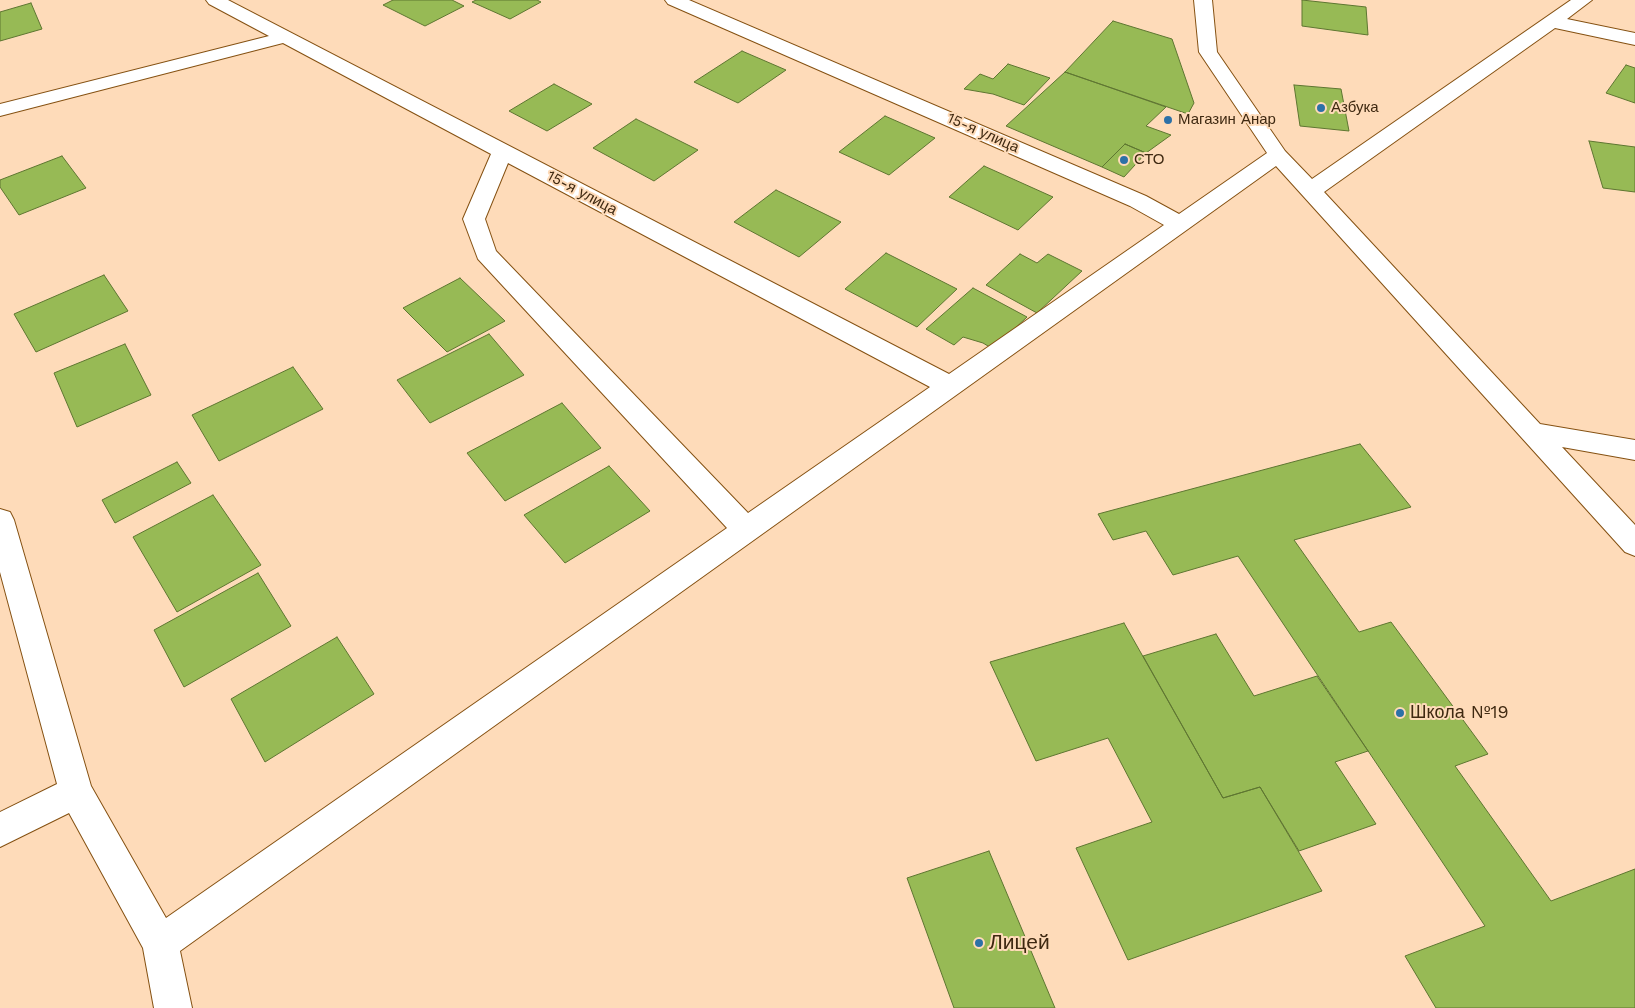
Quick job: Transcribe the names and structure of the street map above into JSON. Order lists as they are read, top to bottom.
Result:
{
  "streets": {
    "street": ["15-я улица"]
  },
  "places": [
    "Азбука",
    "Магазин Анар",
    "СТО",
    "Школа №19",
    "Лицей"
  ]
}
